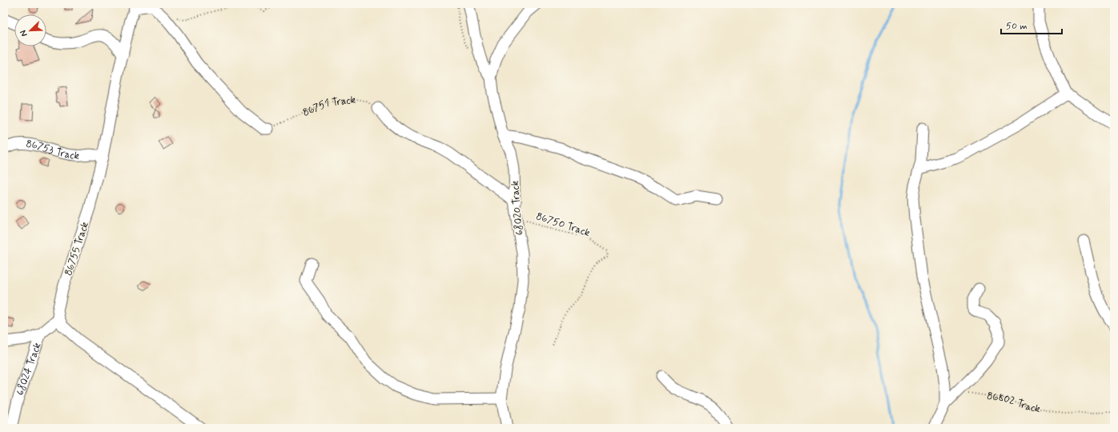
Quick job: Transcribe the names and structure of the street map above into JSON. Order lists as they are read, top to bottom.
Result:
{
  "streets": {
    "street": [
      "86753 Track",
      "68020 Track",
      "86755 Track",
      "68024 Track"
    ],
    "path": ["86751 Track", "86750 Track", "86802 Track"]
  },
  "crossings": [
    ["86753 Track", "86755 Track"],
    ["68020 Track", "86750 Track"],
    ["86755 Track", "68024 Track"]
  ],
  "scale_bar": "50 m",
  "north": "bottom left"
}
